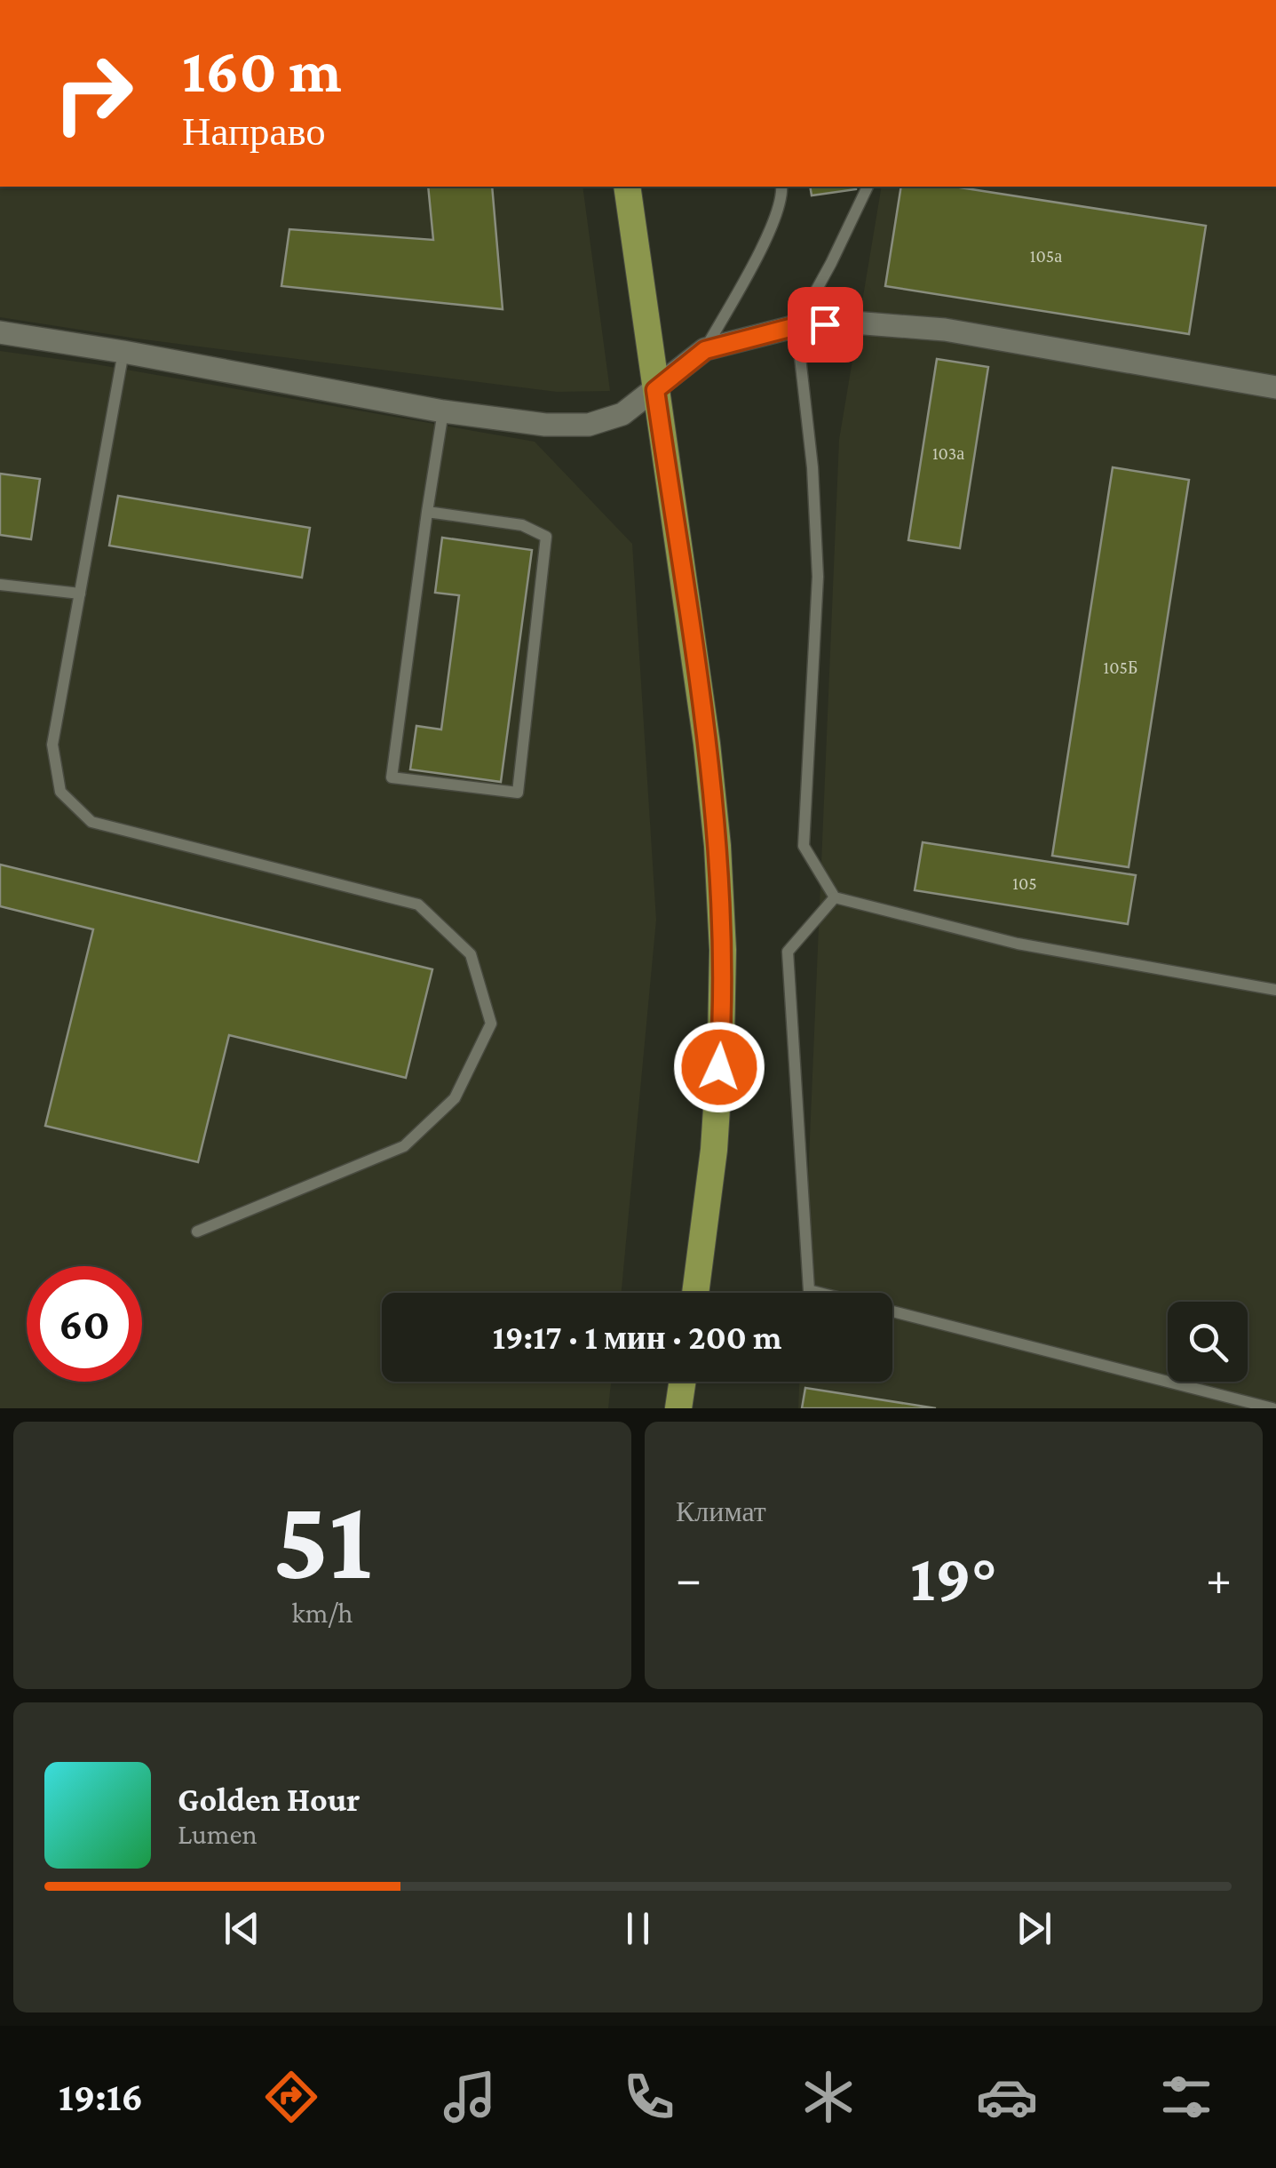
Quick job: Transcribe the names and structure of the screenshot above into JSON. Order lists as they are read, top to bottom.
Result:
{
  "house_numbers": [
    "105а",
    "103а",
    "105Б",
    "105"
  ],
  "page": {
    "turn": ["160 m", "Направо"],
    "limit": "60",
    "trip": "19:17 · 1 мин · 200 m",
    "tile": [
      ["51", "km/h"],
      "Климат"
    ],
    "heat": ["−", "19°", "+"],
    "song": ["Golden Hour", "Lumen"],
    "tabs": "19:16"
  }
}
